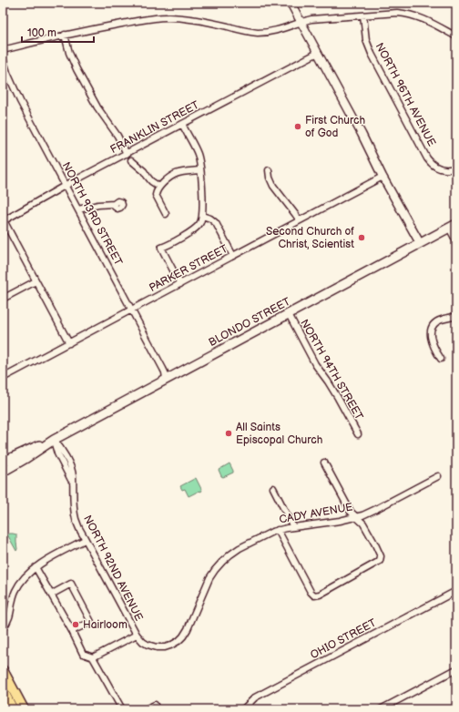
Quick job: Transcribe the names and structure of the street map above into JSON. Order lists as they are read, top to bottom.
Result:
{
  "streets": {
    "main road": ["BLONDO STREET"],
    "street": [
      "NORTH 96TH AVENUE",
      "FRANKLIN STREET",
      "NORTH 93RD STREET",
      "PARKER STREET",
      "NORTH 94TH STREET",
      "CADY AVENUE",
      "NORTH 92ND AVENUE",
      "OHIO STREET"
    ]
  },
  "crossings": [
    ["FRANKLIN STREET", "NORTH 93RD STREET"],
    ["NORTH 93RD STREET", "PARKER STREET"],
    ["NORTH 93RD STREET", "BLONDO STREET"],
    ["BLONDO STREET", "NORTH 94TH STREET"],
    ["BLONDO STREET", "NORTH 92ND AVENUE"],
    ["CADY AVENUE", "NORTH 92ND AVENUE"]
  ],
  "places": [
    "First Church of God",
    "Second Church of Christ, Scientist",
    "All Saints Episcopal Church",
    "Hairloom"
  ],
  "scale_bar": "100 m"
}
